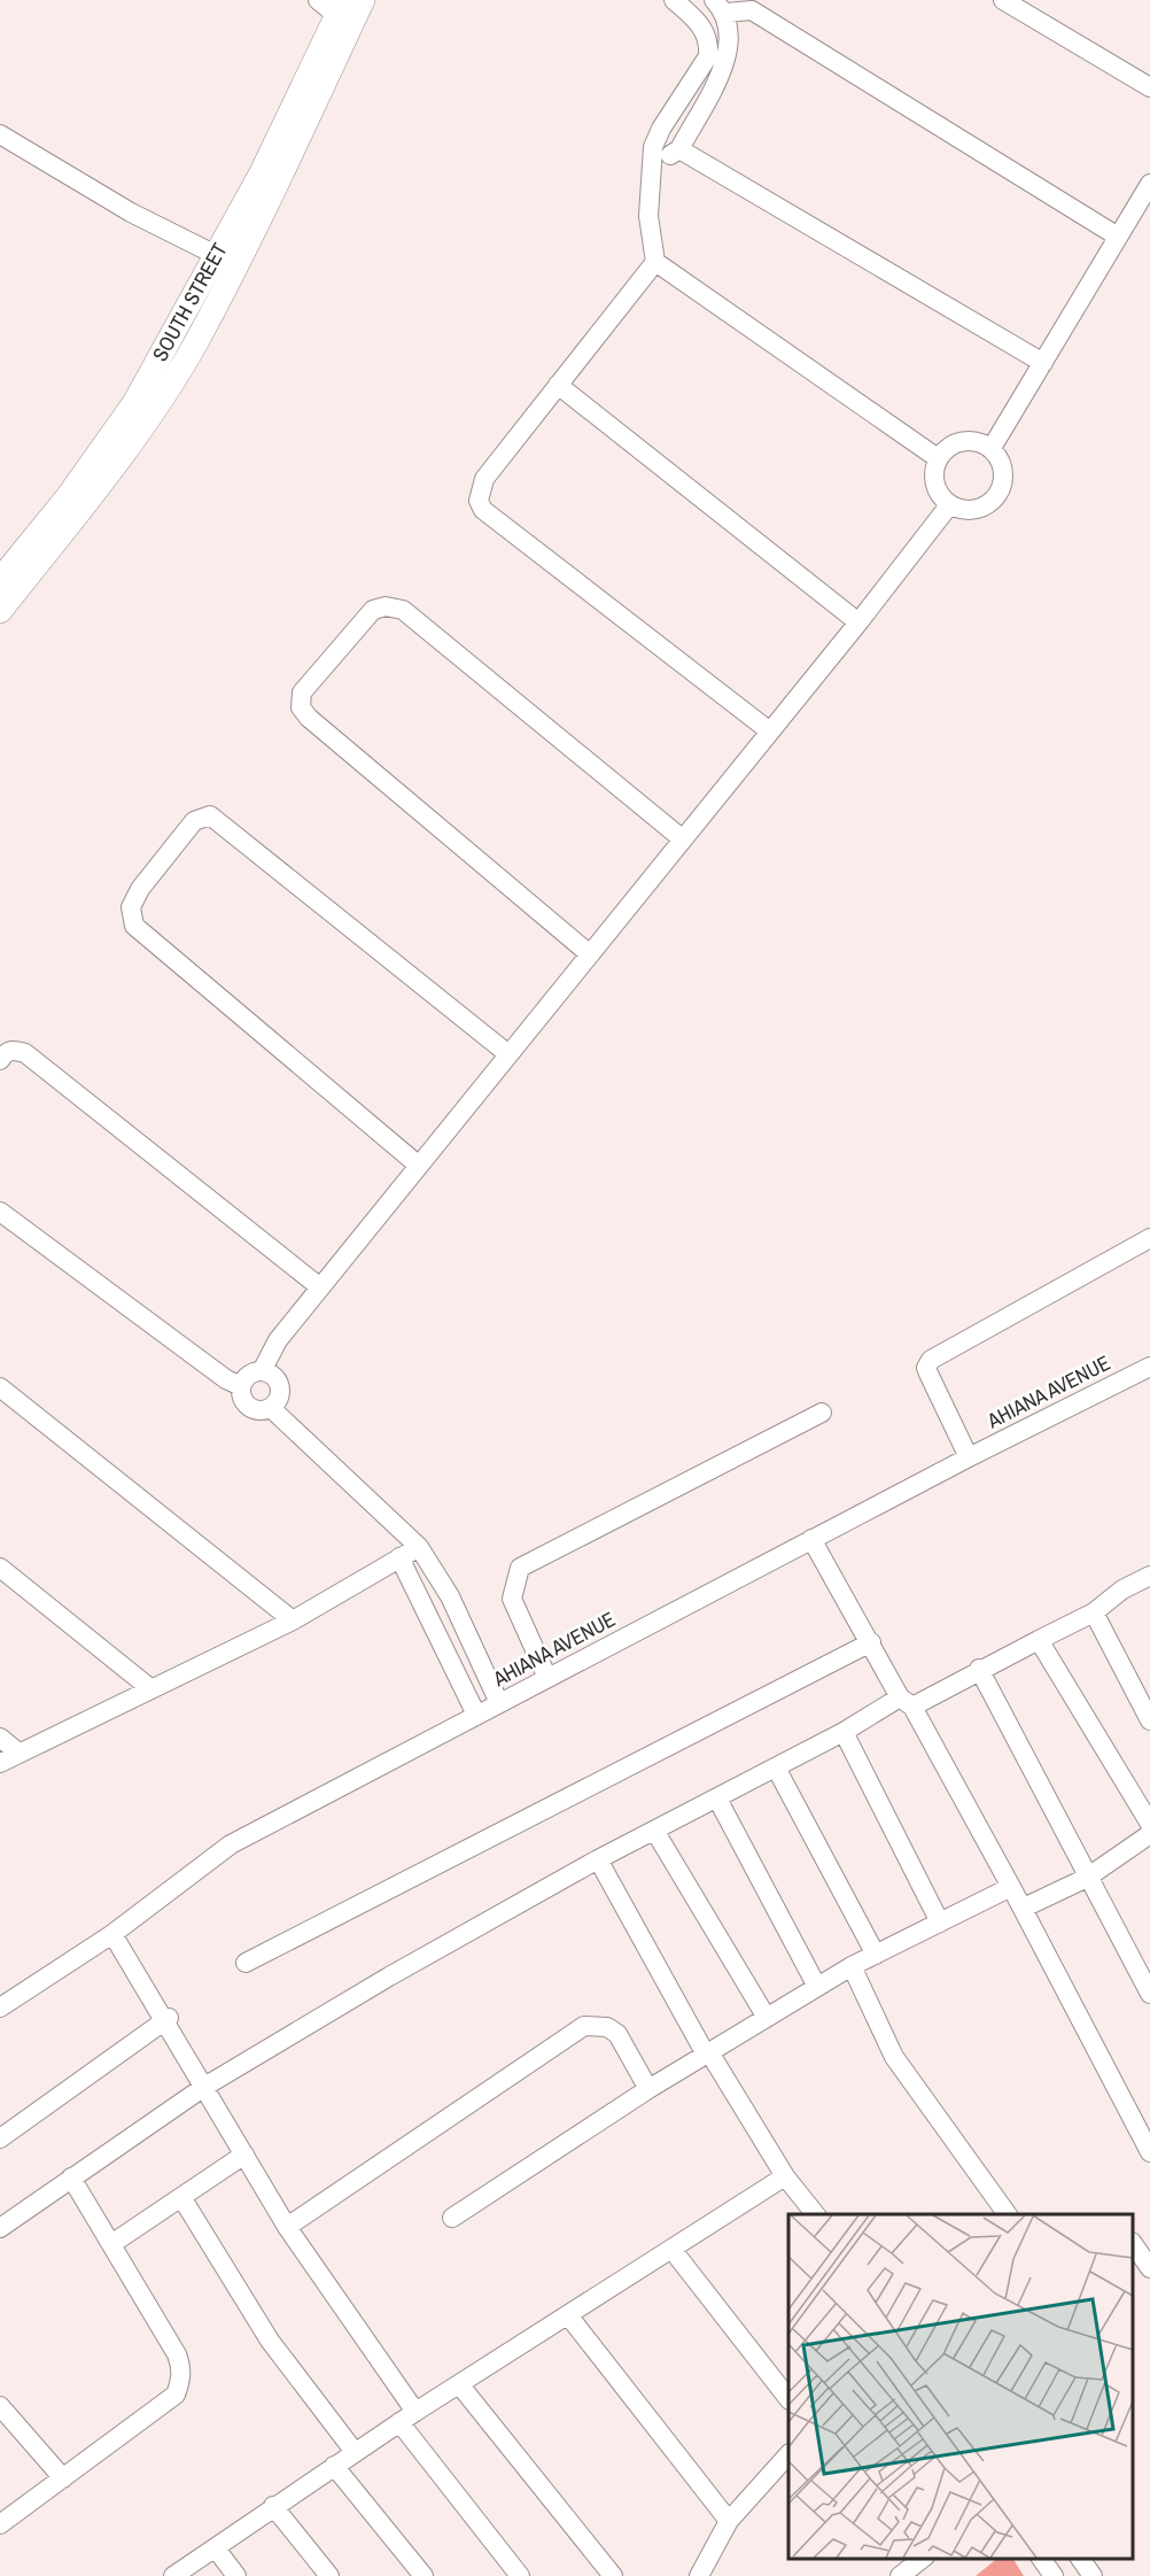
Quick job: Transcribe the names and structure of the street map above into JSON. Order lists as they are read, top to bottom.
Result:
{
  "streets": {
    "street": ["SOUTH STREET", "AHIANA AVENUE"]
  }
}
